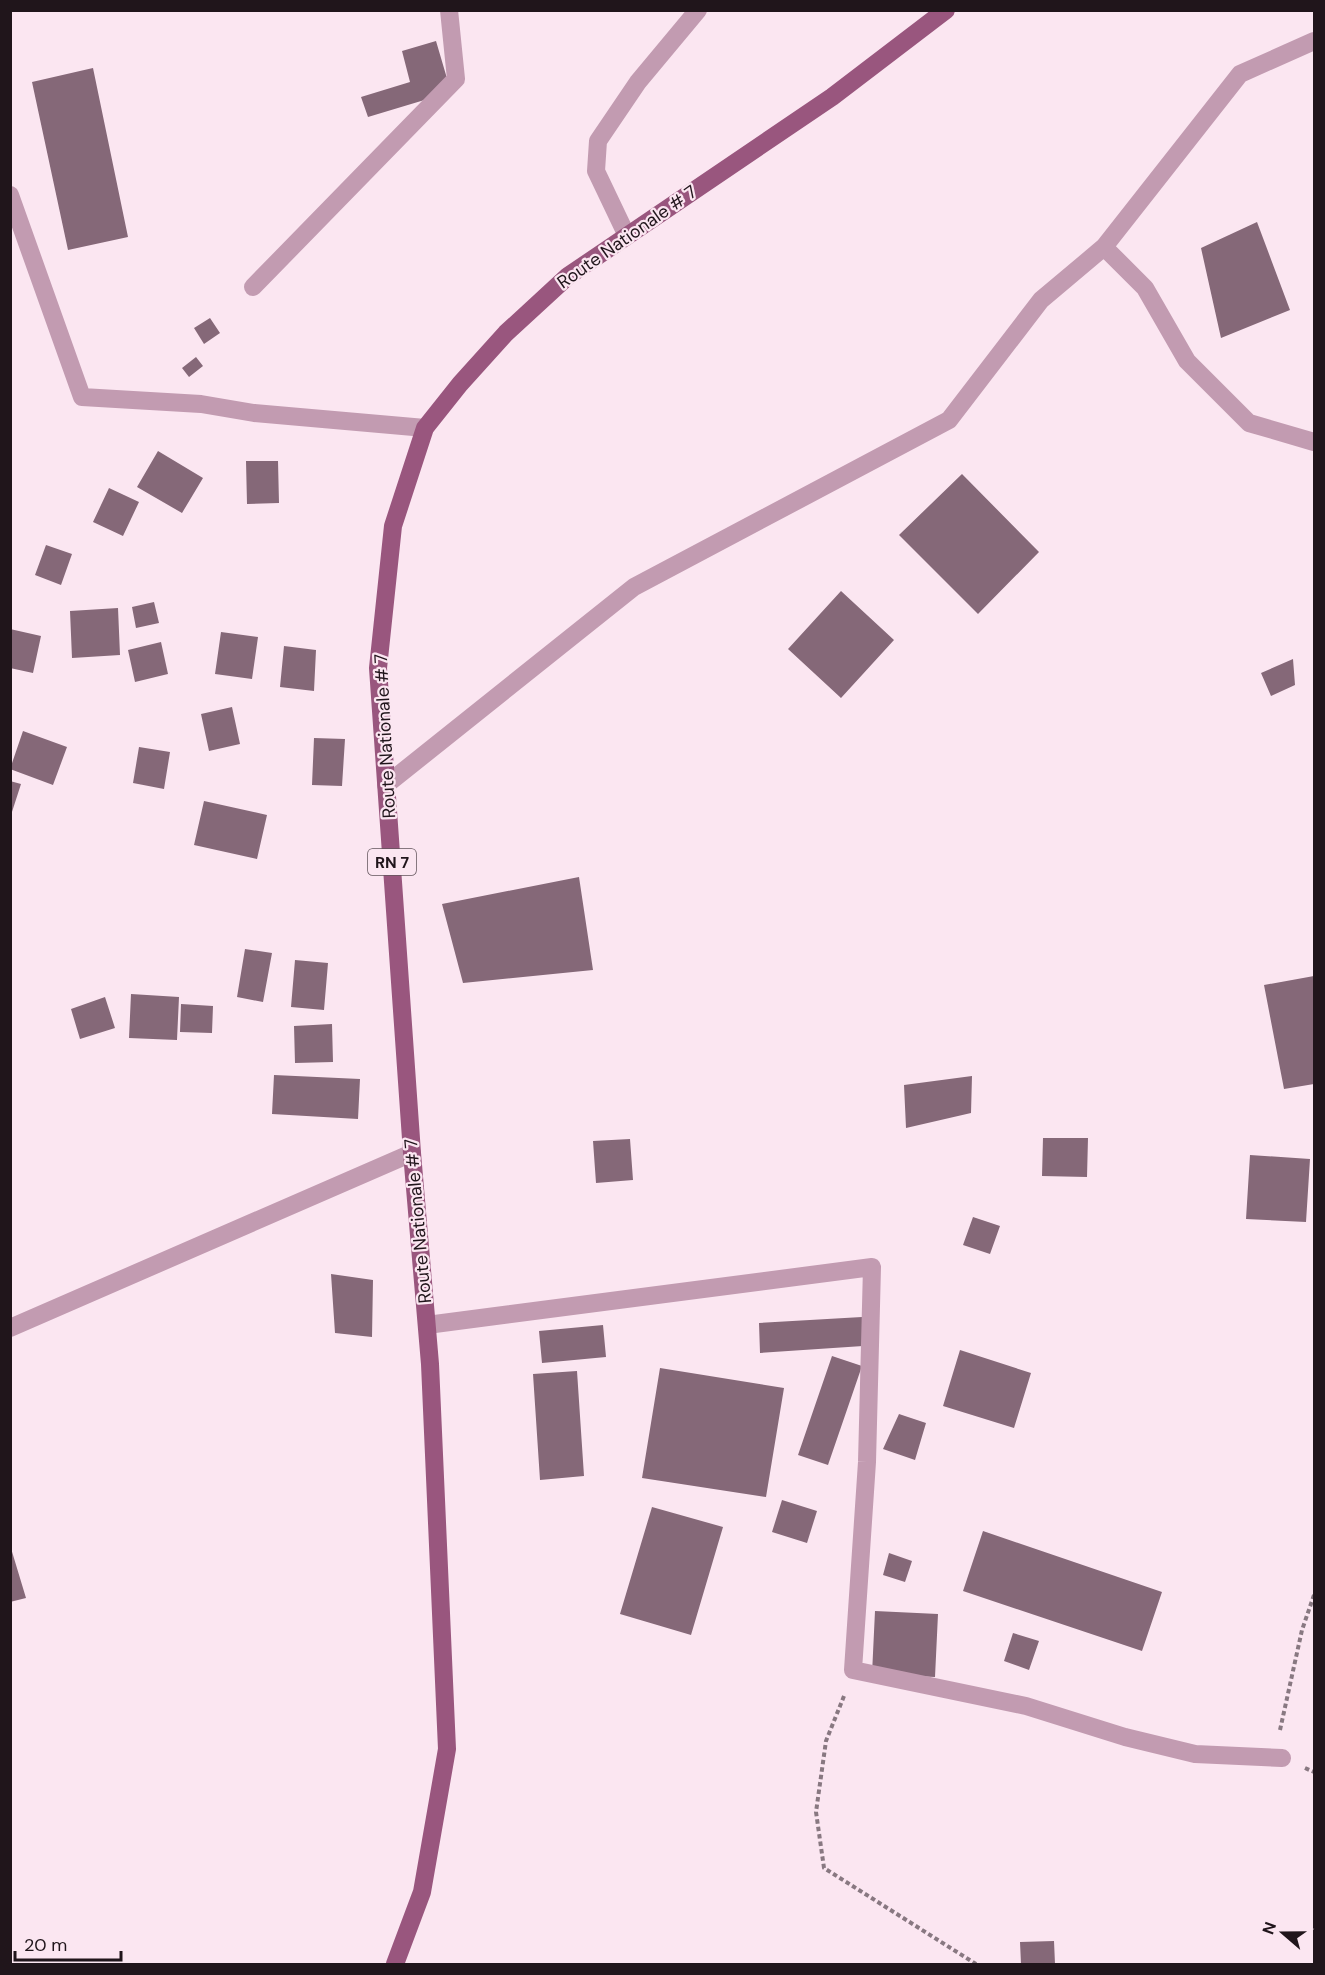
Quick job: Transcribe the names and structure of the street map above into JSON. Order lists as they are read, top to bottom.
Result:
{
  "streets": {
    "main road": ["Route Nationale # 7", "RN 7"]
  },
  "scale_bar": "20 m",
  "north": "left"
}
